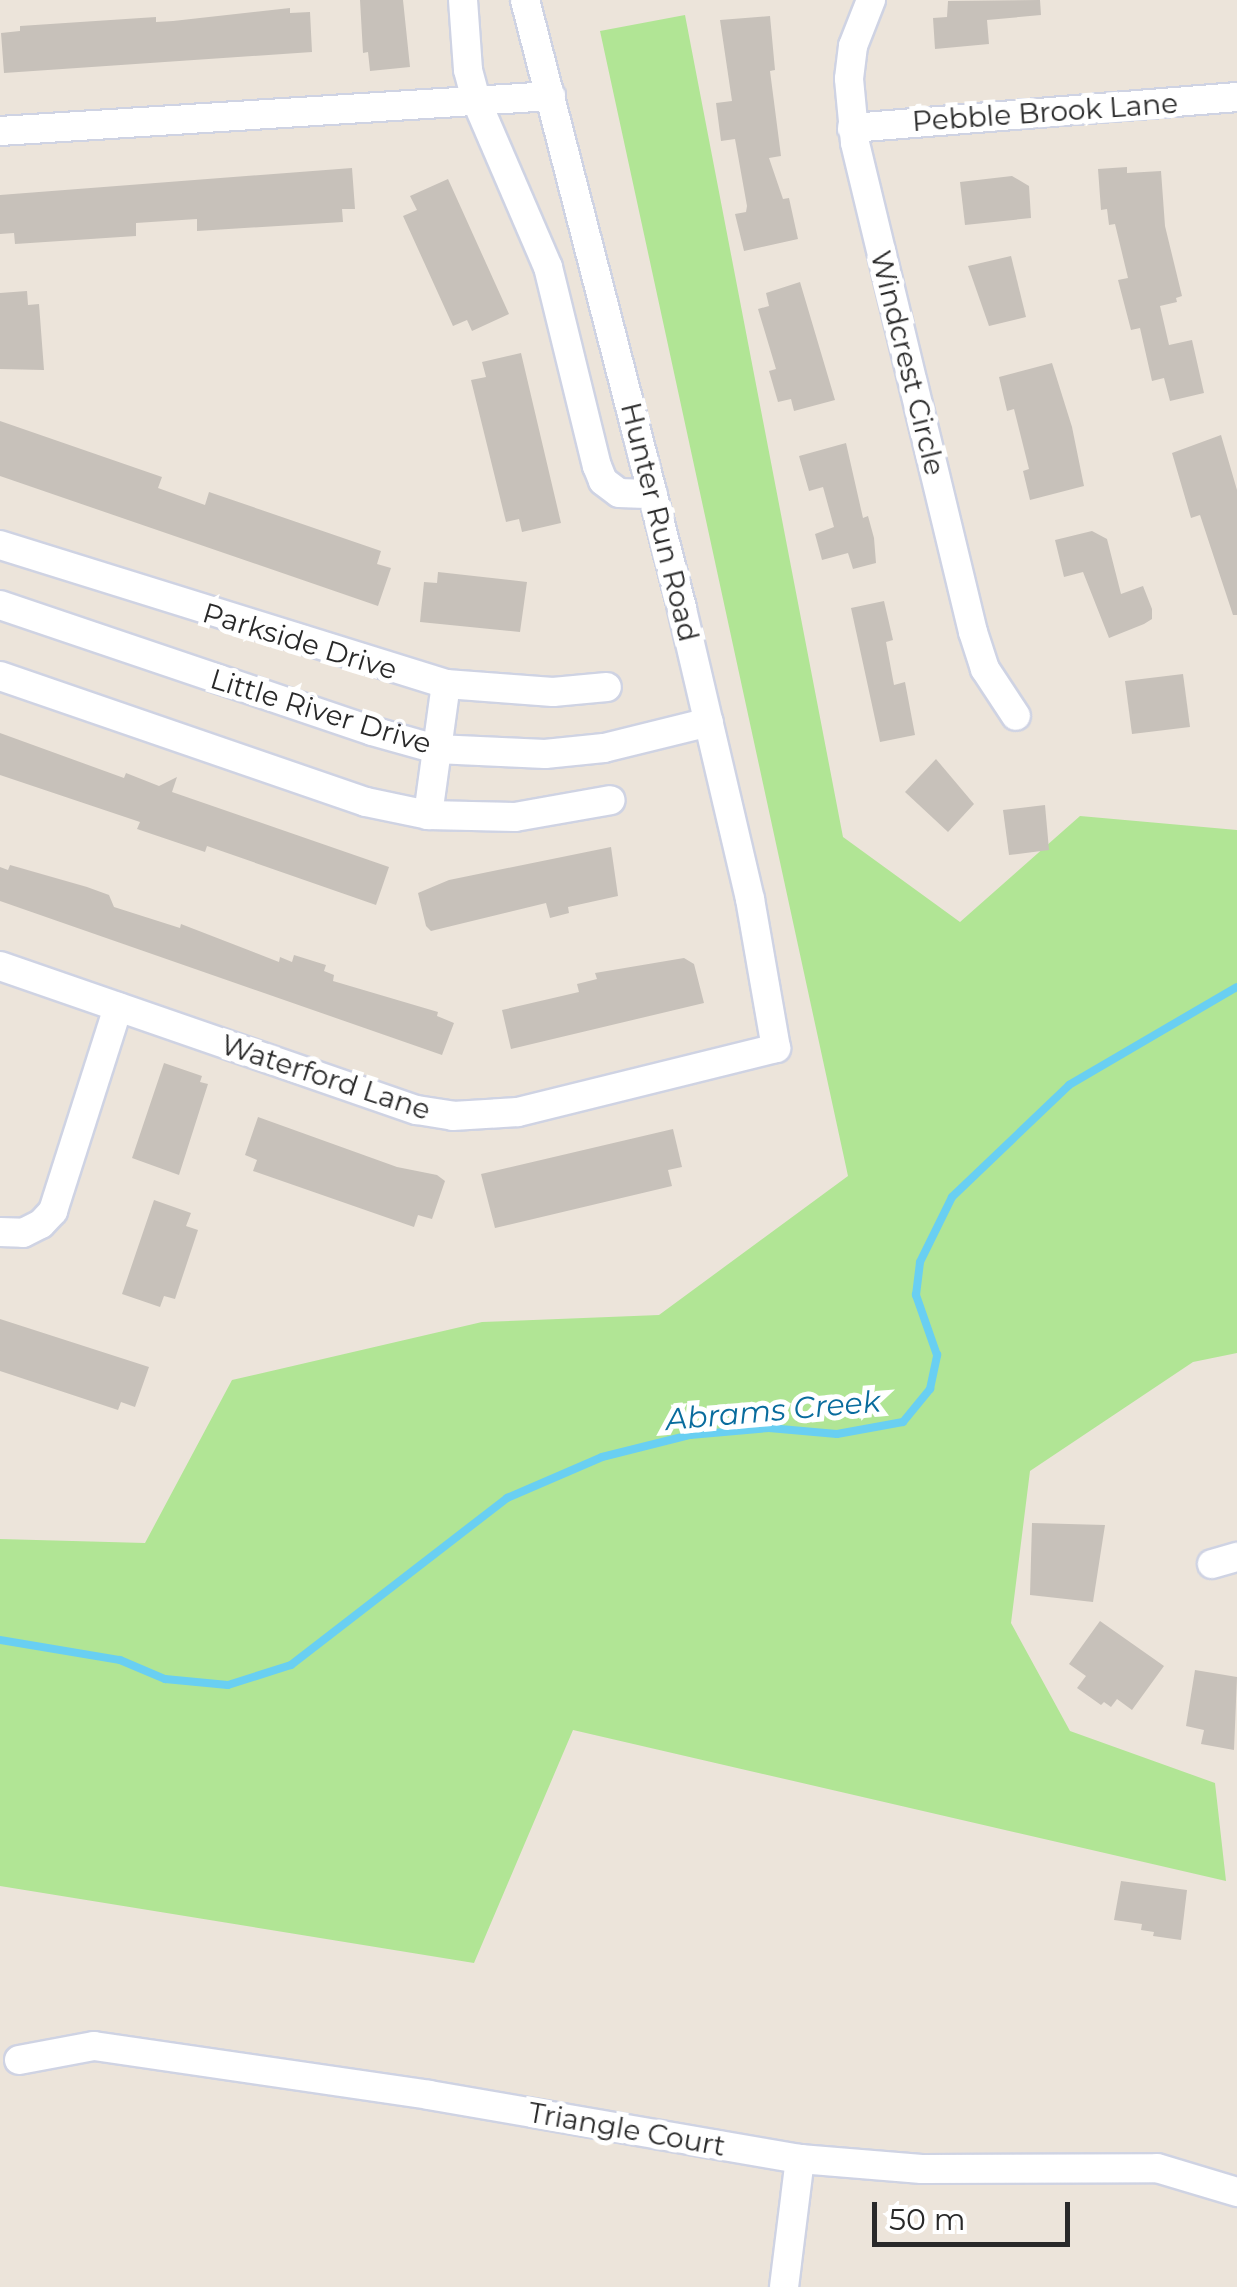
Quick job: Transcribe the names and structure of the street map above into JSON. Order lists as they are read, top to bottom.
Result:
{
  "streets": {
    "street": [
      "Pebble Brook Lane",
      "Windcrest Circle",
      "Hunter Run Road",
      "Parkside Drive",
      "Little River Drive",
      "Waterford Lane",
      "Triangle Court"
    ]
  },
  "crossings": [
    ["Pebble Brook Lane", "Windcrest Circle"],
    ["Hunter Run Road", "Little River Drive"],
    ["Hunter Run Road", "Waterford Lane"]
  ],
  "water": ["Abrams Creek"],
  "scale_bar": "50 m"
}
